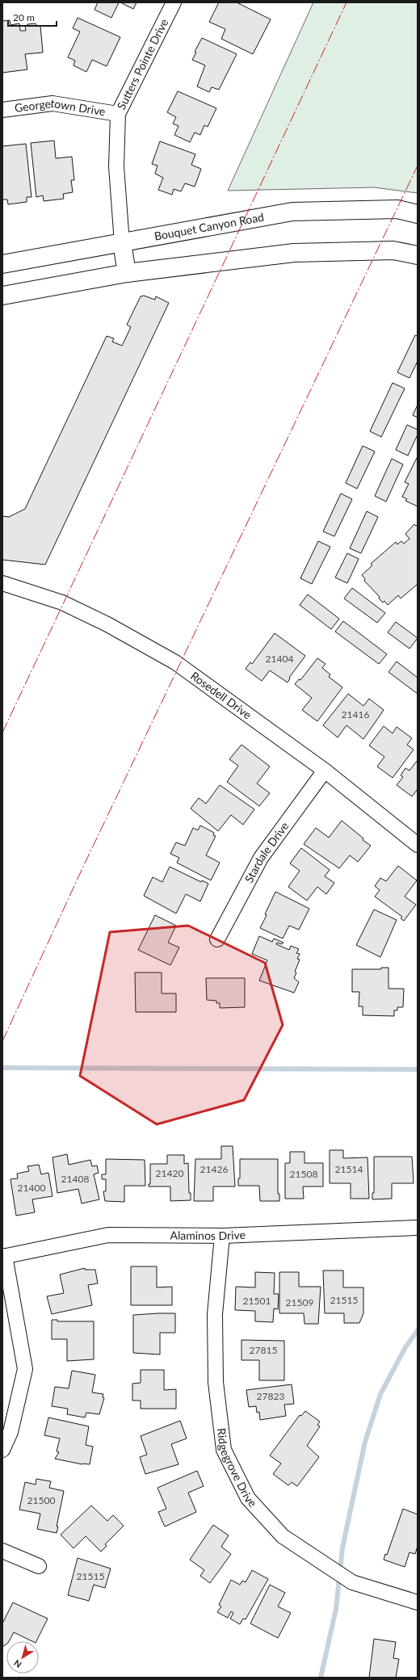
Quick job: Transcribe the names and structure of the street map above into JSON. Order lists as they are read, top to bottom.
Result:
{
  "streets": {
    "main road": ["Bouquet Canyon Road"],
    "street": [
      "Sutters Pointe Drive",
      "Georgetown Drive",
      "Rosedell Drive",
      "Stardale Drive",
      "Alaminos Drive",
      "Ridgegrove Drive"
    ]
  },
  "crossings": [
    ["Sutters Pointe Drive", "Georgetown Drive"],
    ["Sutters Pointe Drive", "Bouquet Canyon Road"],
    ["Rosedell Drive", "Stardale Drive"],
    ["Alaminos Drive", "Ridgegrove Drive"]
  ],
  "house_numbers": [
    "21404",
    "21416",
    "21426",
    "21514",
    "21420",
    "21508",
    "21408",
    "21400",
    "21515",
    "21501",
    "21509",
    "27815",
    "27823",
    "21500",
    "21515"
  ],
  "scale_bar": "20 m",
  "north": "bottom left"
}
